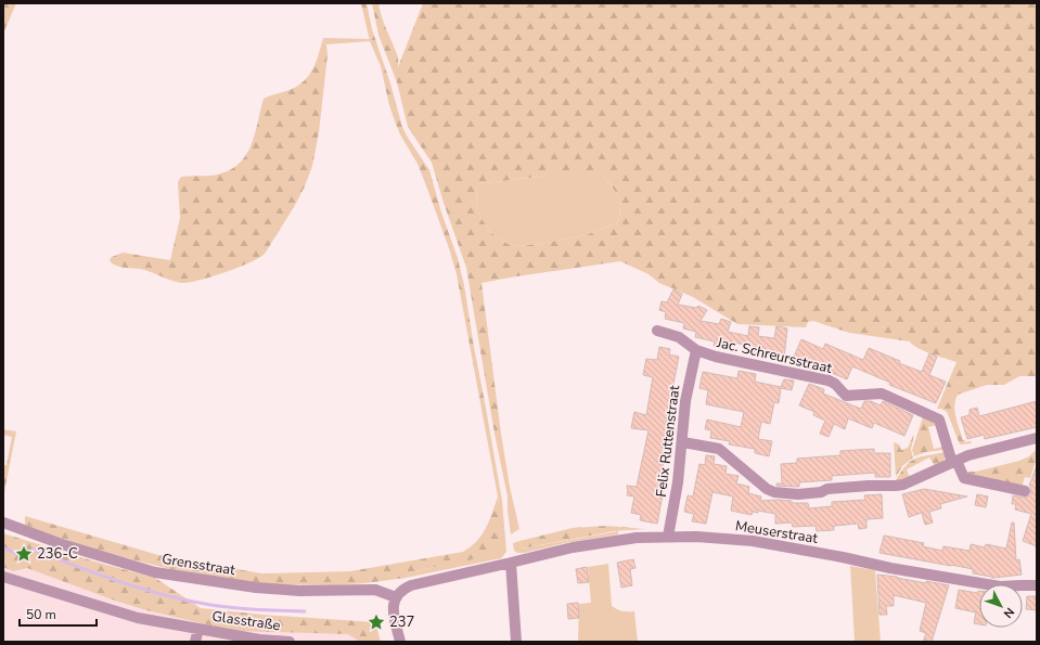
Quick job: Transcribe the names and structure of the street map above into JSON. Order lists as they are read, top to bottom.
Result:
{
  "streets": {
    "street": [
      "Jac. Schreursstraat",
      "Felix Ruttenstraat",
      "Meuserstraat",
      "Grensstraat",
      "Glasstraße"
    ]
  },
  "crossings": [
    ["Jac. Schreursstraat", "Felix Ruttenstraat"],
    ["Felix Ruttenstraat", "Meuserstraat"]
  ],
  "places": {
    "place": ["236-C", "237"]
  },
  "scale_bar": "50 m",
  "north": "bottom right"
}
